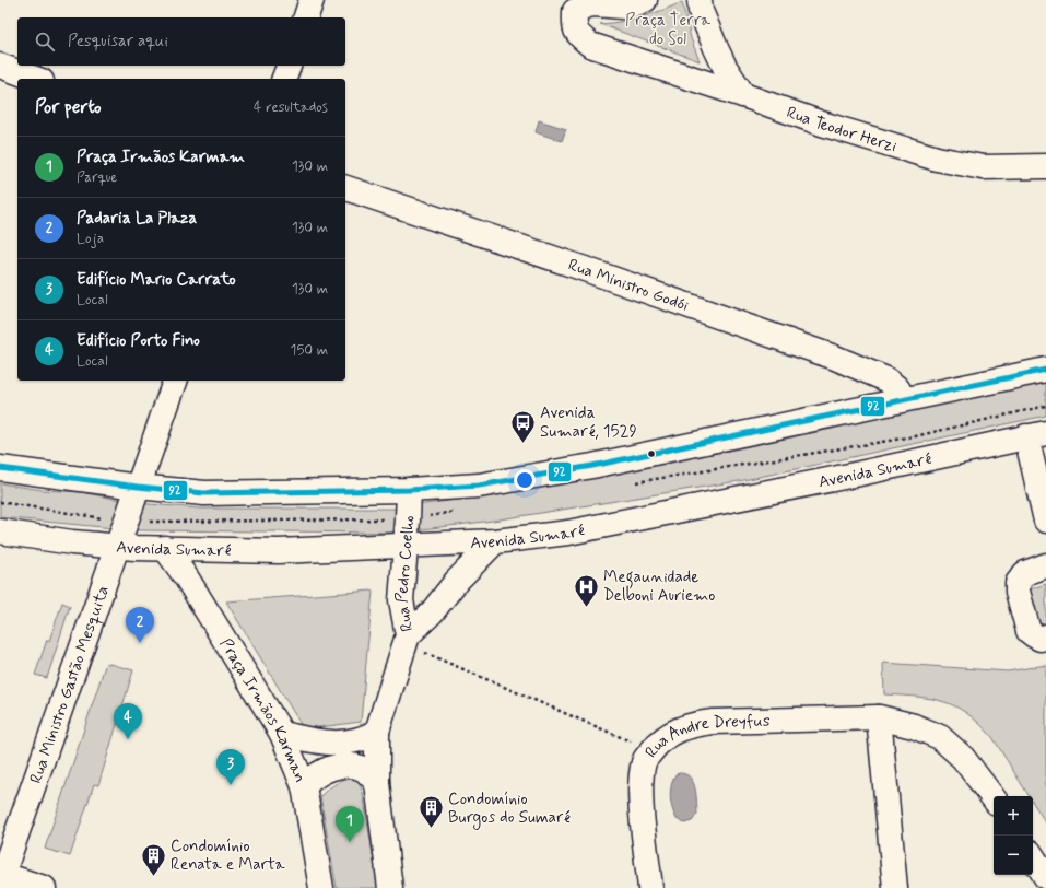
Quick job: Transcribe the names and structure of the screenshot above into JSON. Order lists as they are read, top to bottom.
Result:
{
  "streets": {
    "street": [
      "Rua Teodor Herzi",
      "Rua Ministro Godói",
      "Avenida Sumaré",
      "Rua Pedro Coelho",
      "Rua Ministro Gastão Mesquita",
      "Praça Irmãos Karman",
      "Rua Andre Dreyfus"
    ]
  },
  "crossings": [
    ["Avenida Sumaré", "Rua Pedro Coelho"],
    ["Avenida Sumaré", "Rua Ministro Gastão Mesquita"],
    ["Avenida Sumaré", "Praça Irmãos Karman"]
  ],
  "parks": ["Praça Terra do Sol"],
  "places": {
    "bus stop": ["Avenida Sumaré, 1529"],
    "hospital": ["Megaunidade Delboni Auriemo"],
    "building": ["Condomínio Burgos do Sumaré", "Condomínio Renata e Marta"]
  },
  "lines": ["transit line 92"],
  "page": {
    "search": "Pesquisar aqui",
    "heading": ["Por perto", "4 resultados"],
    "list": [
      {
        "mark": "1",
        "name": "Praça Irmãos Karmam",
        "note": "Parque",
        "value": "130 m"
      },
      {
        "mark": "2",
        "name": "Padaria La Plaza",
        "note": "Loja",
        "value": "130 m"
      },
      {
        "mark": "3",
        "name": "Edifício Mario Carrato",
        "note": "Local",
        "value": "130 m"
      },
      {
        "mark": "4",
        "name": "Edifício Porto Fino",
        "note": "Local",
        "value": "150 m"
      }
    ],
    "pins": [
      "2",
      "4",
      "3",
      "1"
    ],
    "map_buttons": ["+", "−"]
  }
}
